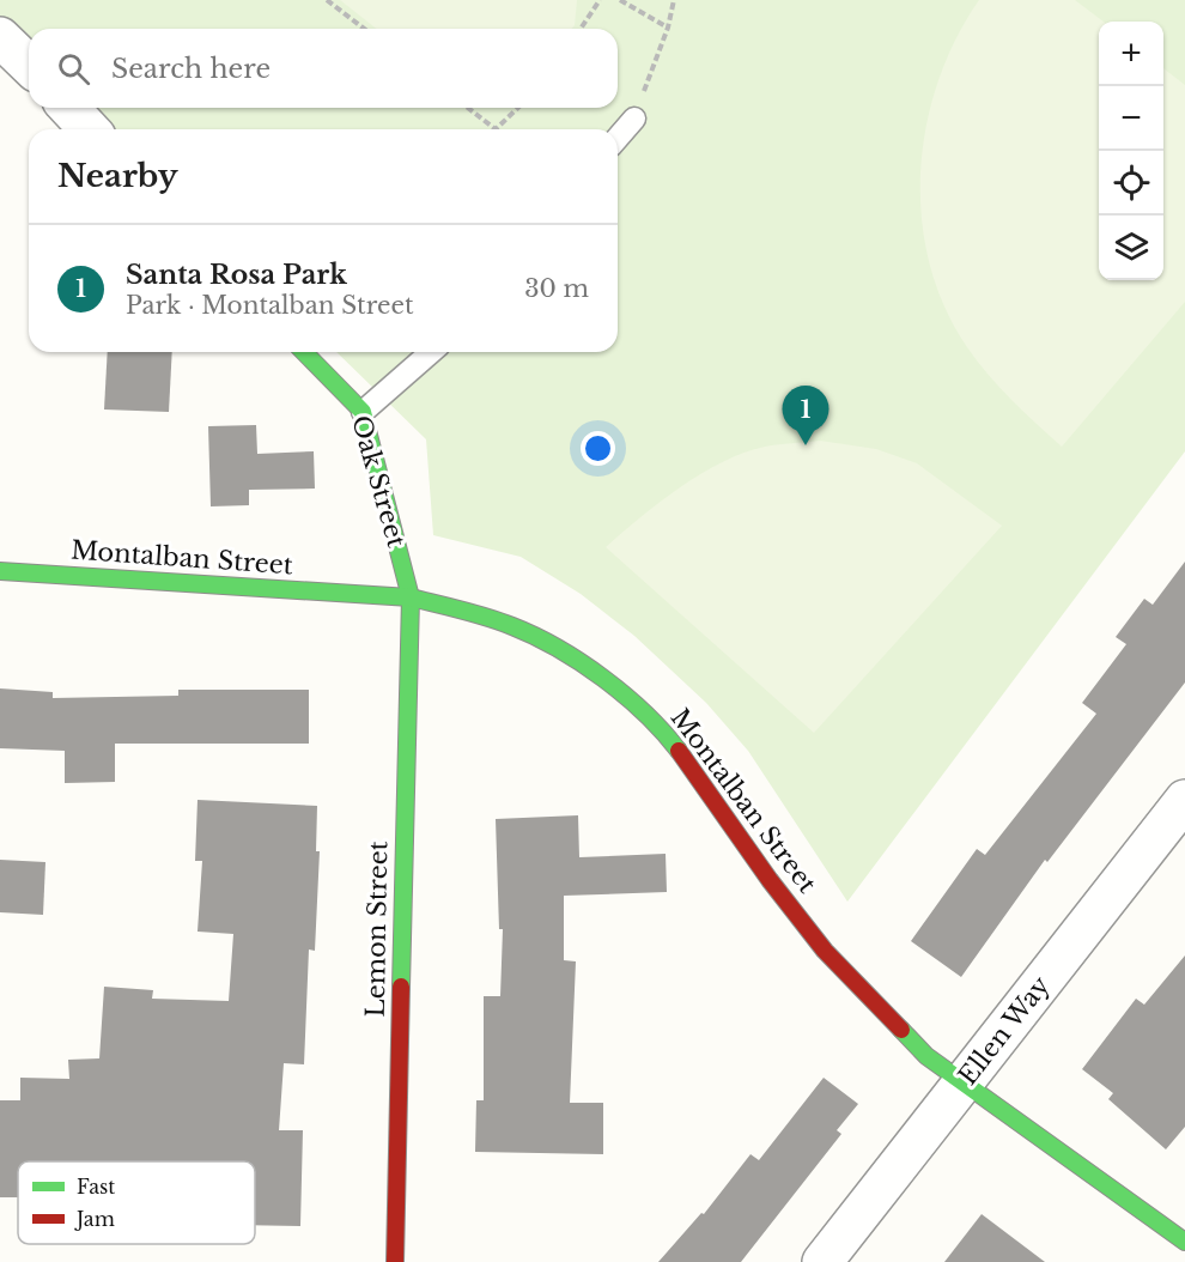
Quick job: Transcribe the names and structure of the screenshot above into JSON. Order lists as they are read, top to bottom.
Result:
{
  "streets": {
    "street": [
      "Oak Street",
      "Montalban Street",
      "Lemon Street",
      "Ellen Way"
    ]
  },
  "crossings": [
    ["Oak Street", "Montalban Street"],
    ["Oak Street", "Lemon Street"],
    ["Montalban Street", "Lemon Street"],
    ["Montalban Street", "Ellen Way"]
  ],
  "legend": ["Fast", "Jam"],
  "page": {
    "map_buttons": ["+", "−"],
    "search": "Search here",
    "heading": "Nearby",
    "list": [
      {
        "mark": "1",
        "name": "Santa Rosa Park",
        "note": "Park · Montalban Street",
        "value": "30 m"
      }
    ],
    "pins": "1"
  }
}
